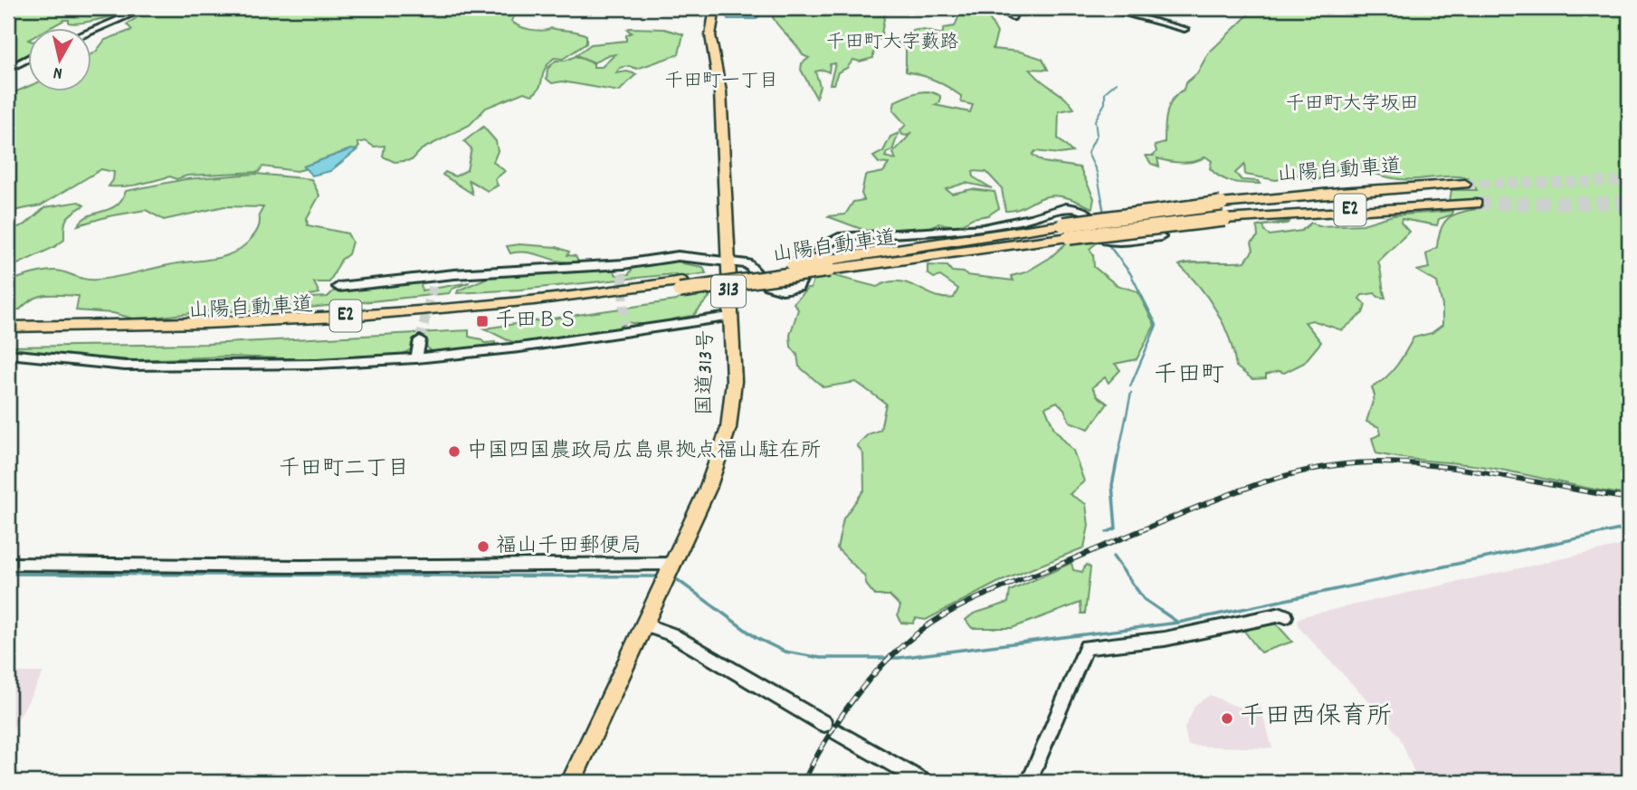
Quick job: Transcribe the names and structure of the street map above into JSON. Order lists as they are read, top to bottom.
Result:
{
  "streets": {
    "highway": [
      "山陽自動車道",
      "E2",
      "313",
      "国道313号"
    ]
  },
  "districts": [
    "千田町大字藪路",
    "千田町一丁目",
    "千田町大字坂田",
    "千田町",
    "千田町二丁目"
  ],
  "places": {
    "transit": ["千田ＢＳ"],
    "other": ["中国四国農政局広島県拠点福山駐在所", "福山千田郵便局", "千田西保育所"]
  },
  "north": "bottom"
}
